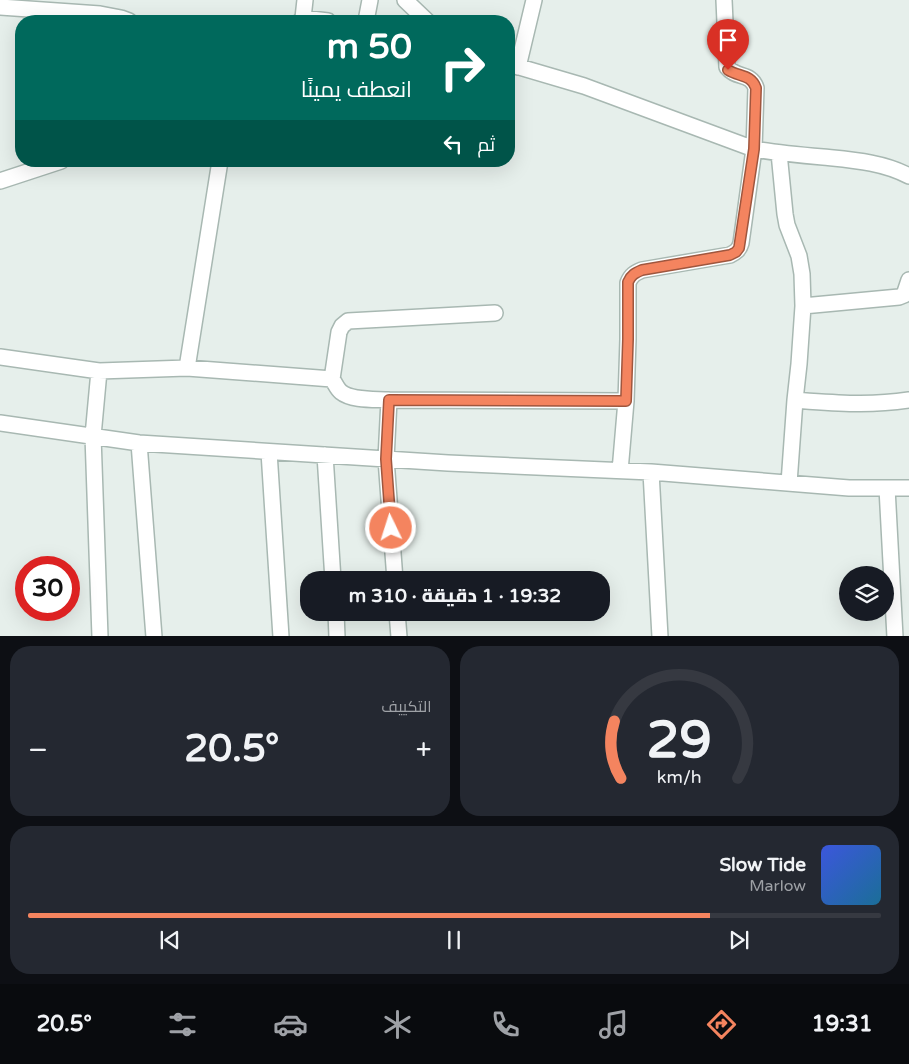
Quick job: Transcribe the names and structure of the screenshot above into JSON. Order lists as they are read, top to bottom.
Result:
{
  "page": {
    "turn": ["50 m", "انعطف يمينًا"],
    "then": "ثم",
    "limit": "30",
    "trip": "19:32 · 1 دقيقة · 310 m",
    "tile": "التكييف",
    "heat": ["−", "20.5°", "+"],
    "song": ["Slow Tide", "Marlow"],
    "tabs": ["19:31", "20.5°"],
    "gauge": ["29", "km/h"]
  }
}
